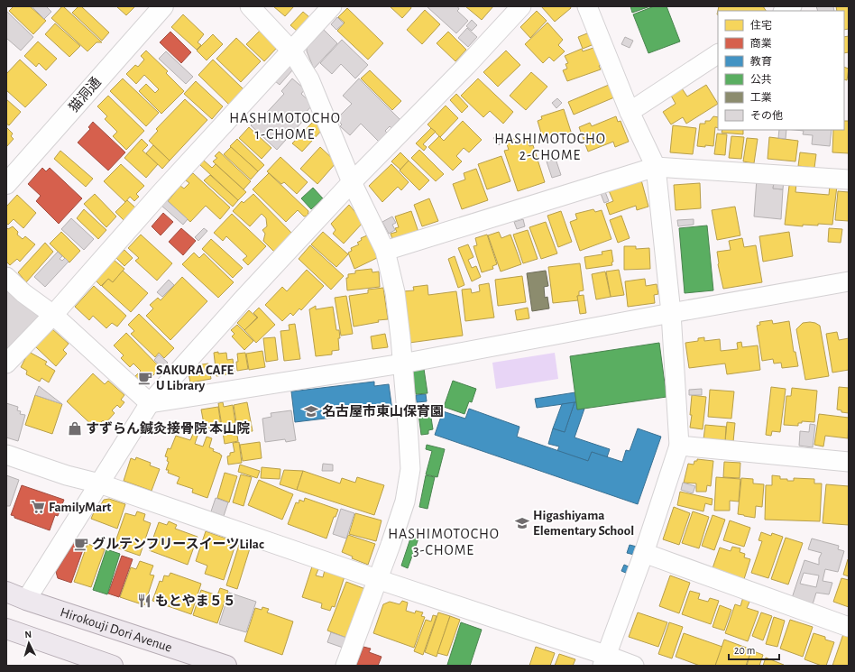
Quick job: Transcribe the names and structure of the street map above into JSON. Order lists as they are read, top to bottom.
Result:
{
  "streets": {
    "main road": ["Hirokouji Dori Avenue"],
    "street": ["猫洞通"]
  },
  "districts": ["HASHIMOTOCHO 1-CHOME", "HASHIMOTOCHO 2-CHOME", "HASHIMOTOCHO 3-CHOME"],
  "places": {
    "cafe": ["SAKURA CAFE U Library", "グルテンフリースイーツLilac"],
    "school or university": ["名古屋市東山保育園", "Higashiyama Elementary School"],
    "shop": ["すずらん鍼灸接骨院 本山院"],
    "supermarket": ["FamilyMart"],
    "restaurant": ["もとやま５５"]
  },
  "legend": [
    "住宅",
    "商業",
    "教育",
    "公共",
    "工業",
    "その他"
  ],
  "scale_bar": "20 m",
  "north": "top"
}
